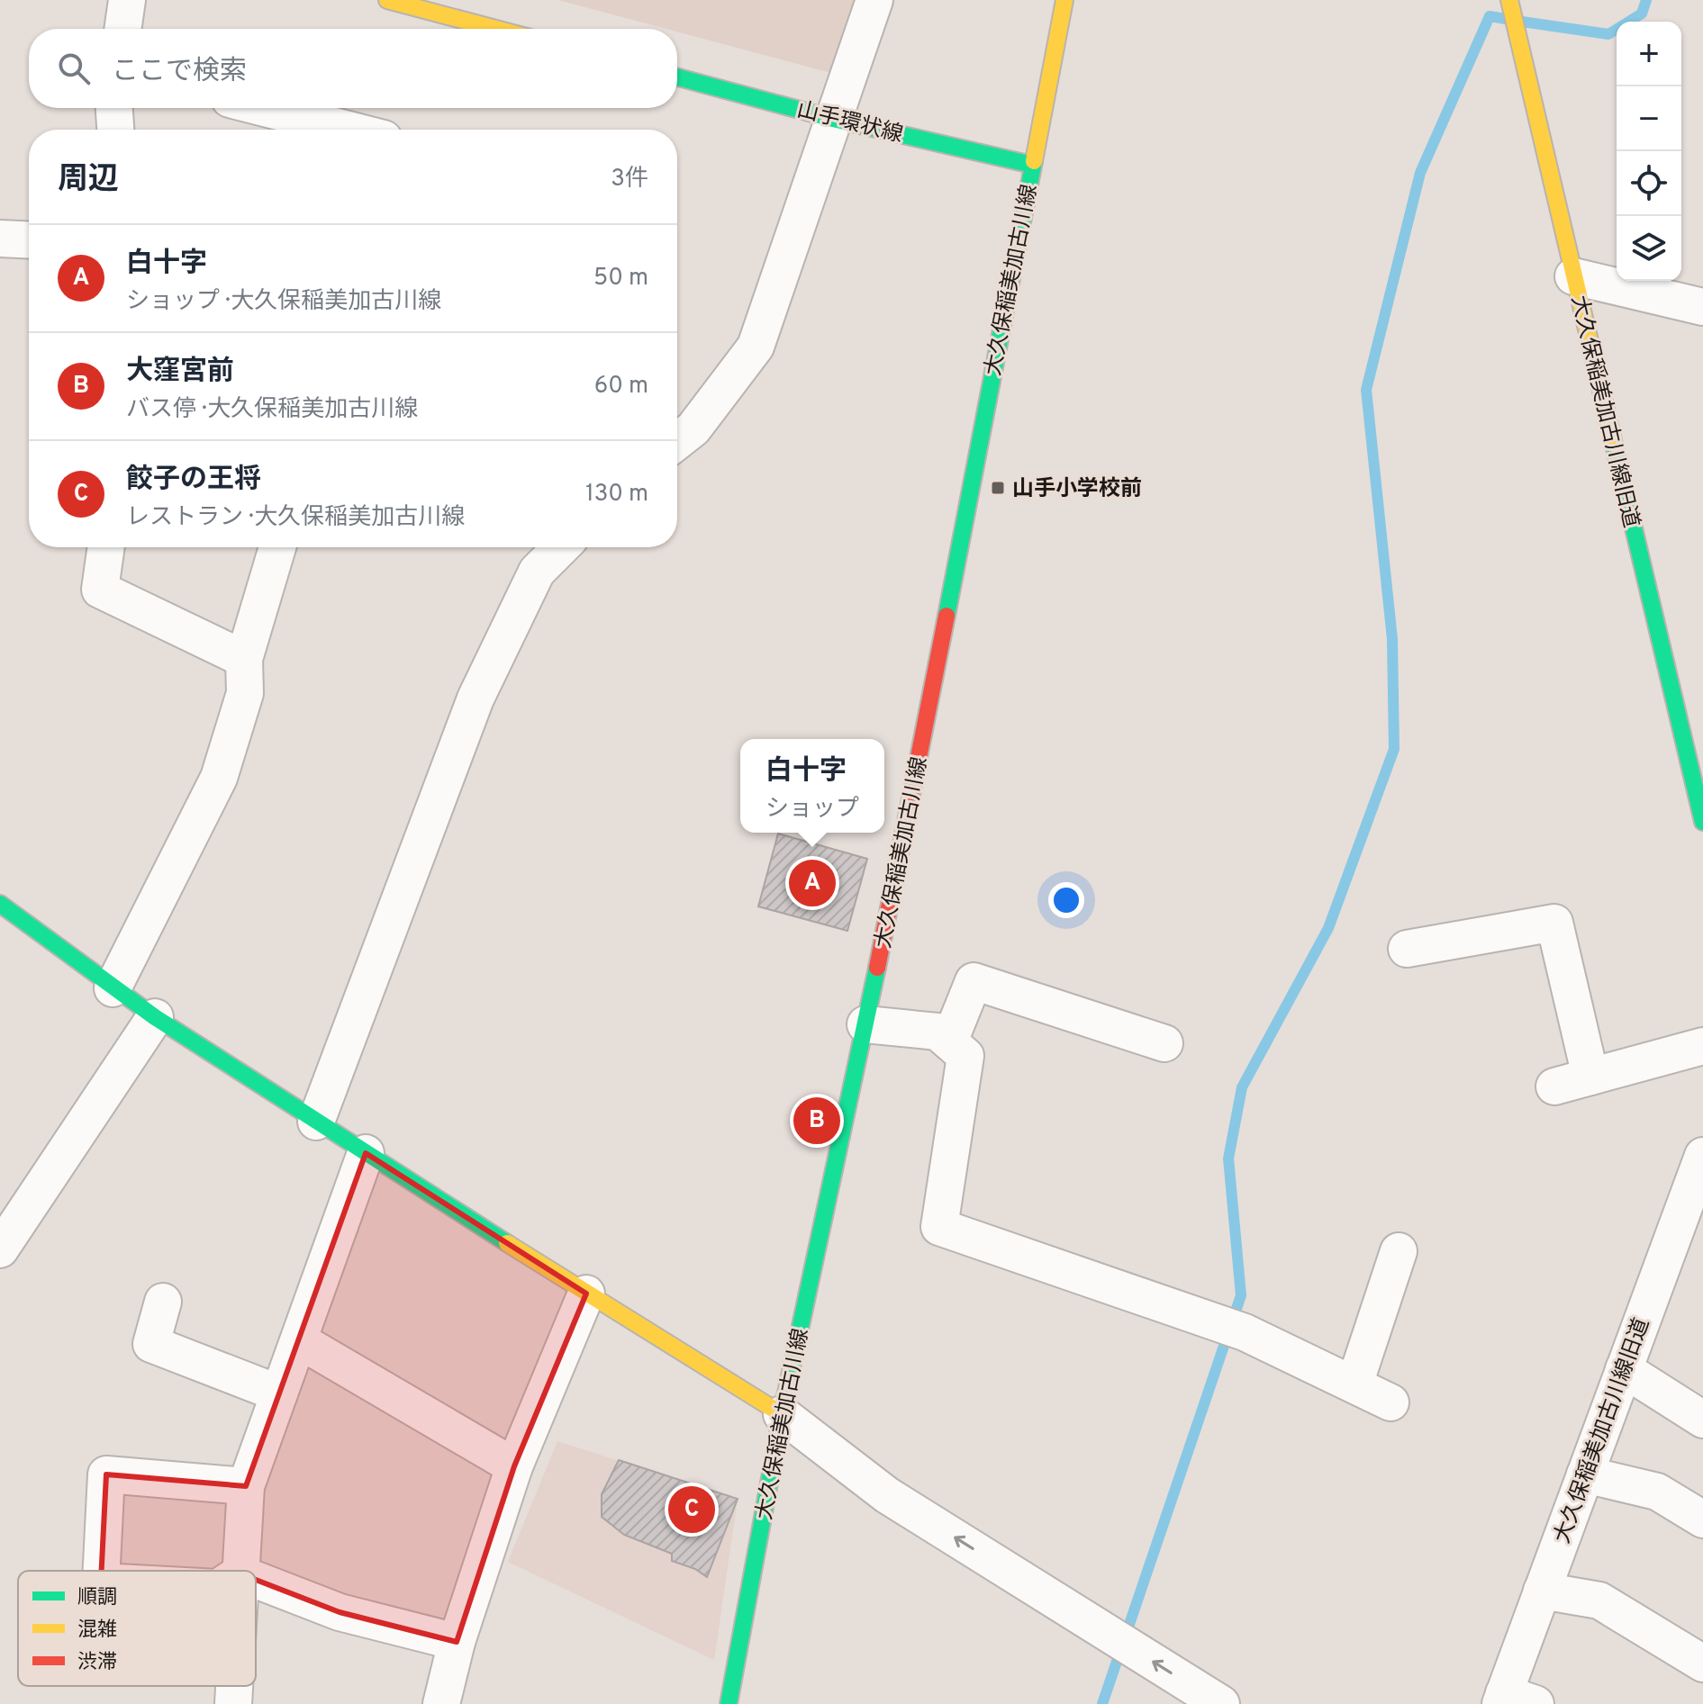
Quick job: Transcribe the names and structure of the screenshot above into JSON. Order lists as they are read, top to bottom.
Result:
{
  "streets": {
    "street": ["山手環状線", "大久保稲美加古川線", "大久保稲美加古川線旧道"]
  },
  "crossings": [
    ["山手環状線", "大久保稲美加古川線"]
  ],
  "places": {
    "transit": ["山手小学校前"]
  },
  "legend": ["順調", "混雑", "渋滞"],
  "page": {
    "map_buttons": ["+", "−"],
    "search": "ここで検索",
    "heading": ["周辺", "3件"],
    "list": [
      {
        "mark": "A",
        "name": "白十字",
        "note": "ショップ · 大久保稲美加古川線",
        "value": "50 m"
      },
      {
        "mark": "B",
        "name": "大窪宮前",
        "note": "バス停 · 大久保稲美加古川線",
        "value": "60 m"
      },
      {
        "mark": "C",
        "name": "餃子の王将",
        "note": "レストラン · 大久保稲美加古川線",
        "value": "130 m"
      }
    ],
    "popup": ["白十字", "ショップ"],
    "pins": ["A", "B", "C"]
  }
}
